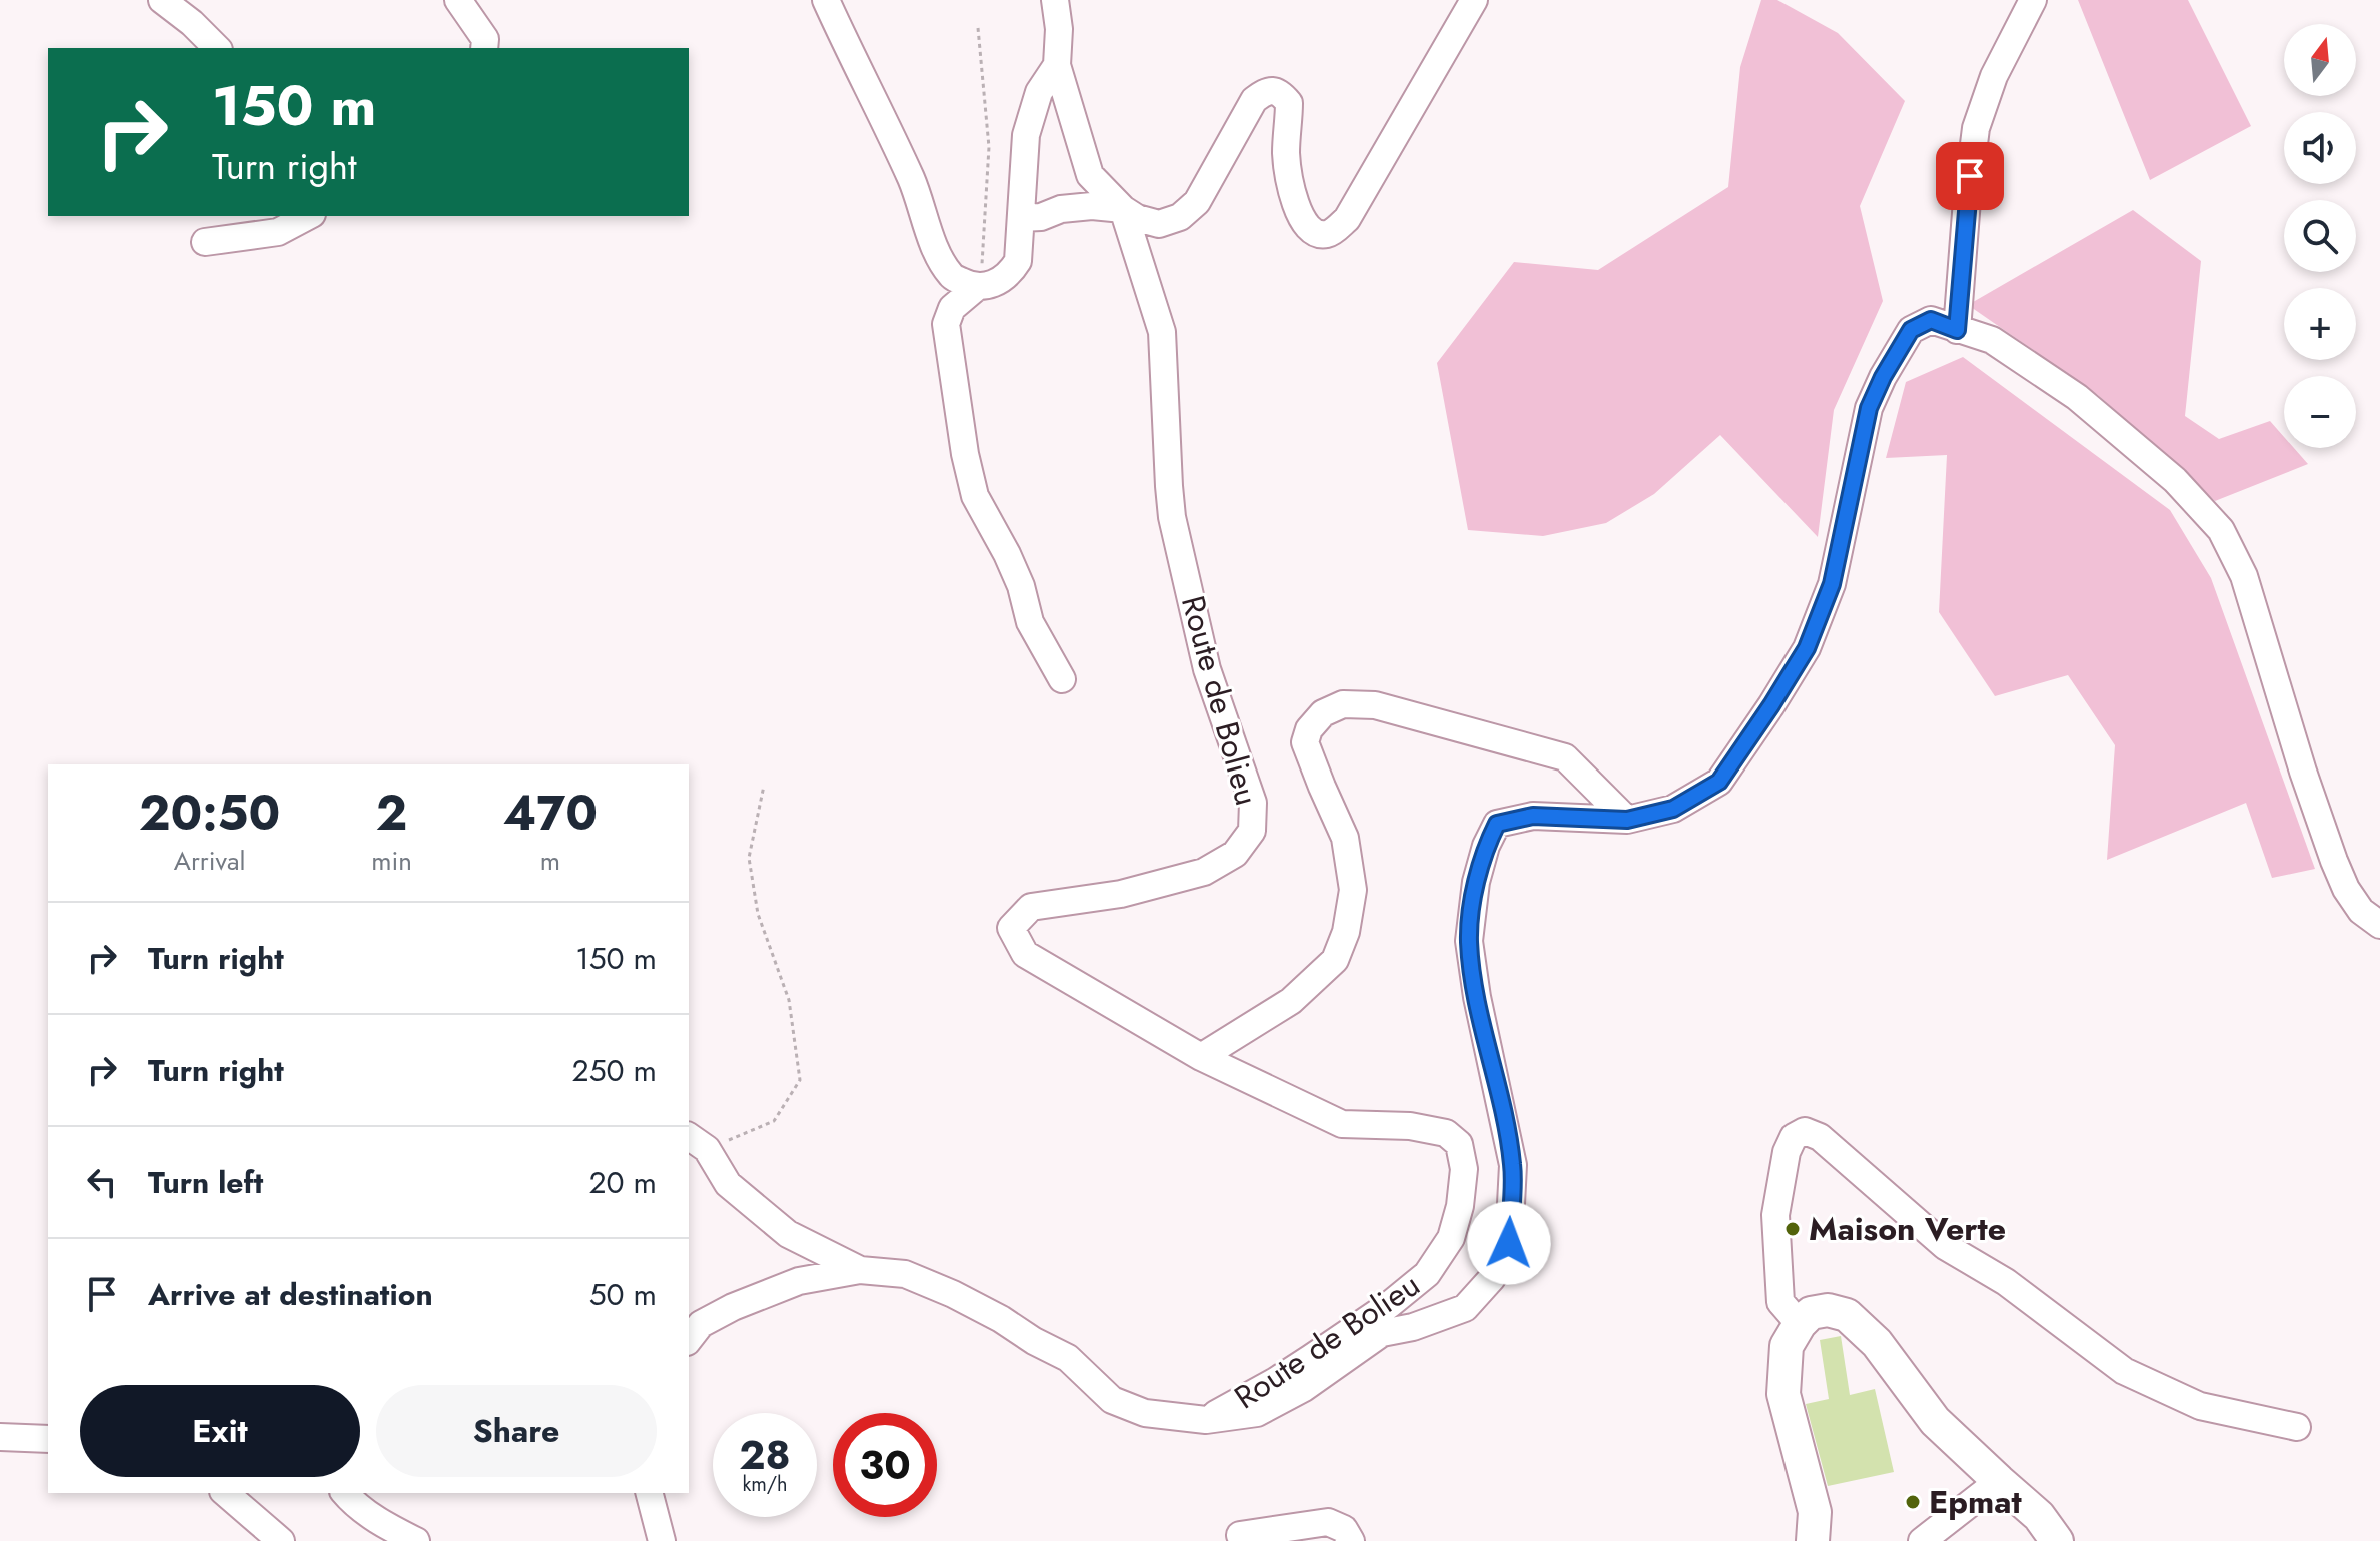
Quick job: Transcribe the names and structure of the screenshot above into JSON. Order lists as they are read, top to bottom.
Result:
{
  "streets": {
    "street": ["Route de Bolieu"]
  },
  "places": ["Maison Verte", "Epmat"],
  "north": "top",
  "page": {
    "map_buttons": ["+", "−"],
    "turn": ["150 m", "Turn right"],
    "eta": [
      "20:50",
      "Arrival",
      "2",
      "min",
      "470",
      "m"
    ],
    "list": [
      {
        "name": "Turn right",
        "value": "150 m"
      },
      {
        "name": "Turn right",
        "value": "250 m"
      },
      {
        "name": "Turn left",
        "value": "20 m"
      },
      {
        "name": "Arrive at destination",
        "value": "50 m"
      }
    ],
    "buttons": ["Exit", "Share"],
    "speed": "28 km/h",
    "limit": "30"
  }
}
